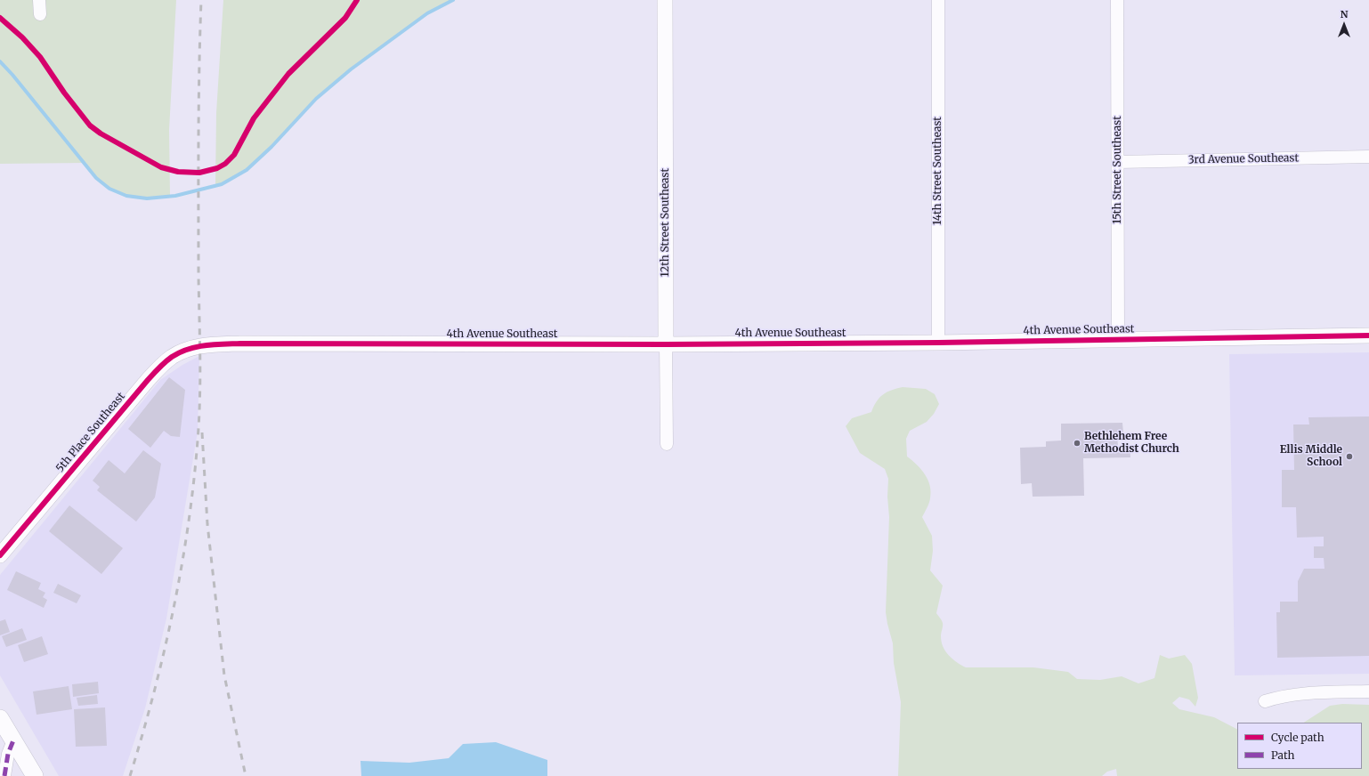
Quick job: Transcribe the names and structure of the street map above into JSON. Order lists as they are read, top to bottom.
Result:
{
  "streets": {
    "street": [
      "3rd Avenue Southeast",
      "15th Street Southeast",
      "14th Street Southeast",
      "12th Street Southeast",
      "4th Avenue Southeast",
      "5th Place Southeast"
    ]
  },
  "crossings": [
    ["3rd Avenue Southeast", "15th Street Southeast"],
    ["15th Street Southeast", "4th Avenue Southeast"],
    ["14th Street Southeast", "4th Avenue Southeast"],
    ["12th Street Southeast", "4th Avenue Southeast"],
    ["4th Avenue Southeast", "5th Place Southeast"]
  ],
  "places": ["Bethlehem Free Methodist Church", "Ellis Middle School"],
  "legend": ["Cycle path", "Path"],
  "north": "top"
}
